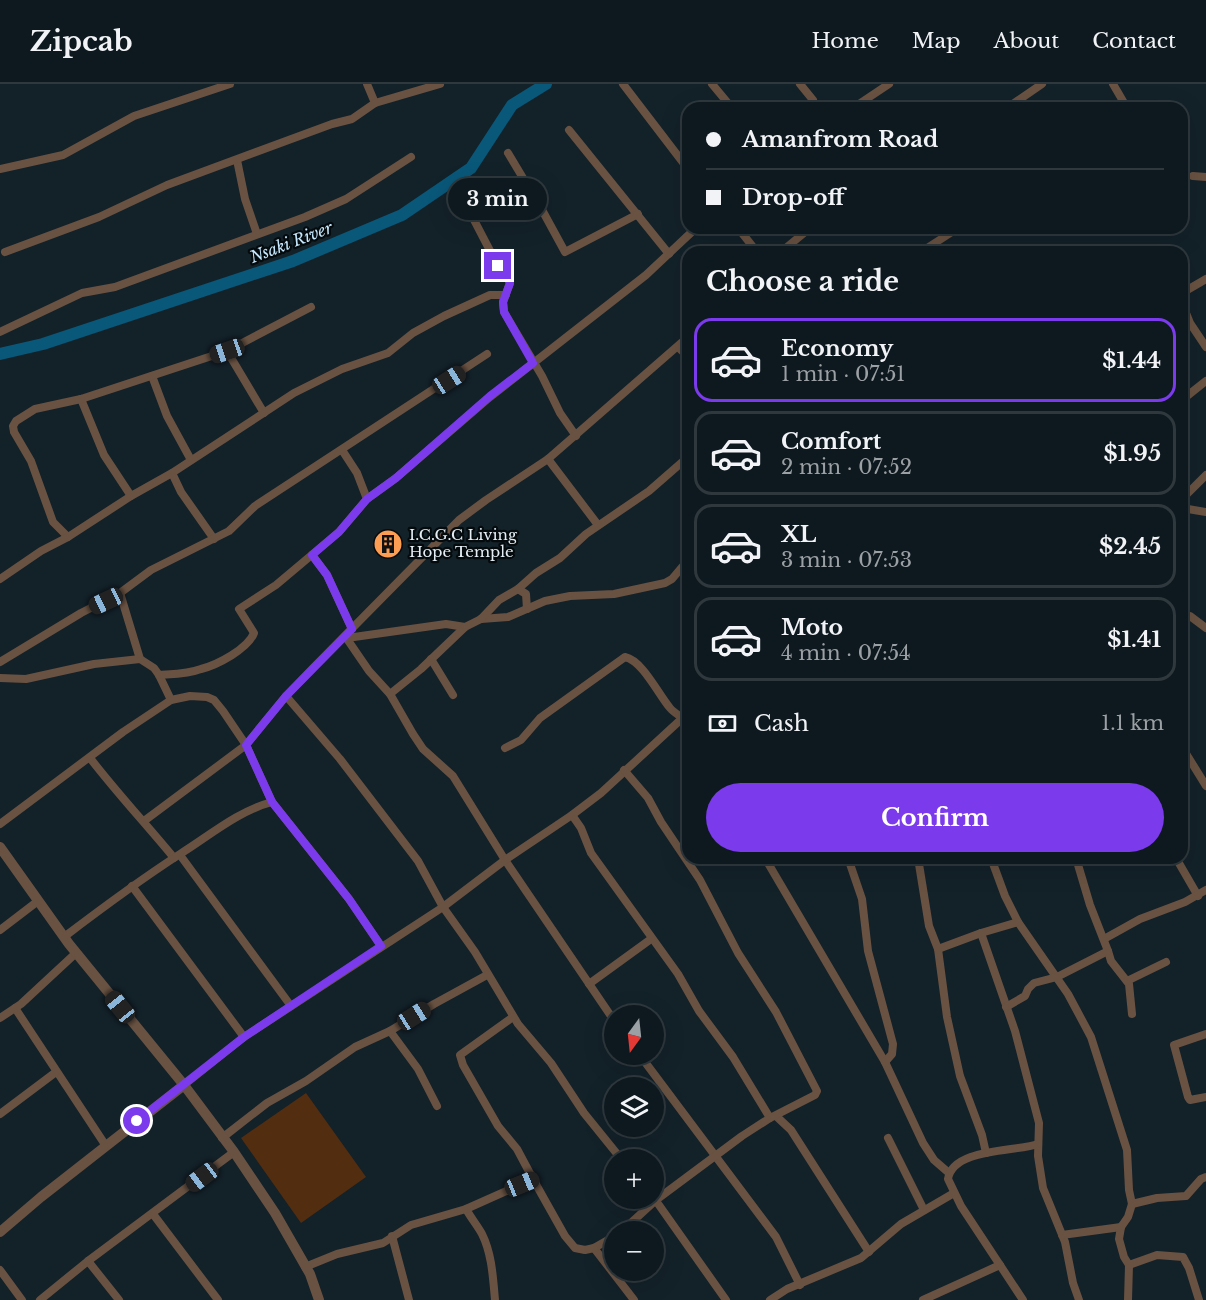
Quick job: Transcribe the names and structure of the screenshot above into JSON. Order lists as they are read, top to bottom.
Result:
{
  "water": ["Nsaki River"],
  "places": {
    "building": ["I.C.G.C Living Hope Temple"]
  },
  "north": "bottom",
  "page": {
    "header": "Zipcab",
    "nav": [
      "Home",
      "Map",
      "About",
      "Contact"
    ],
    "banner": ["Amanfrom Road", "Drop-off"],
    "bubble": "3 min",
    "heading": "Choose a ride",
    "list": [
      {
        "name": "Economy",
        "note": "1 min · 07:51",
        "value": "$1.44"
      },
      {
        "name": "Comfort",
        "note": "2 min · 07:52",
        "value": "$1.95"
      },
      {
        "name": "XL",
        "note": "3 min · 07:53",
        "value": "$2.45"
      },
      {
        "name": "Moto",
        "note": "4 min · 07:54",
        "value": "$1.41"
      }
    ],
    "pay": ["Cash", "1.1 km"],
    "buttons": "Confirm",
    "map_buttons": ["+", "−"]
  }
}
